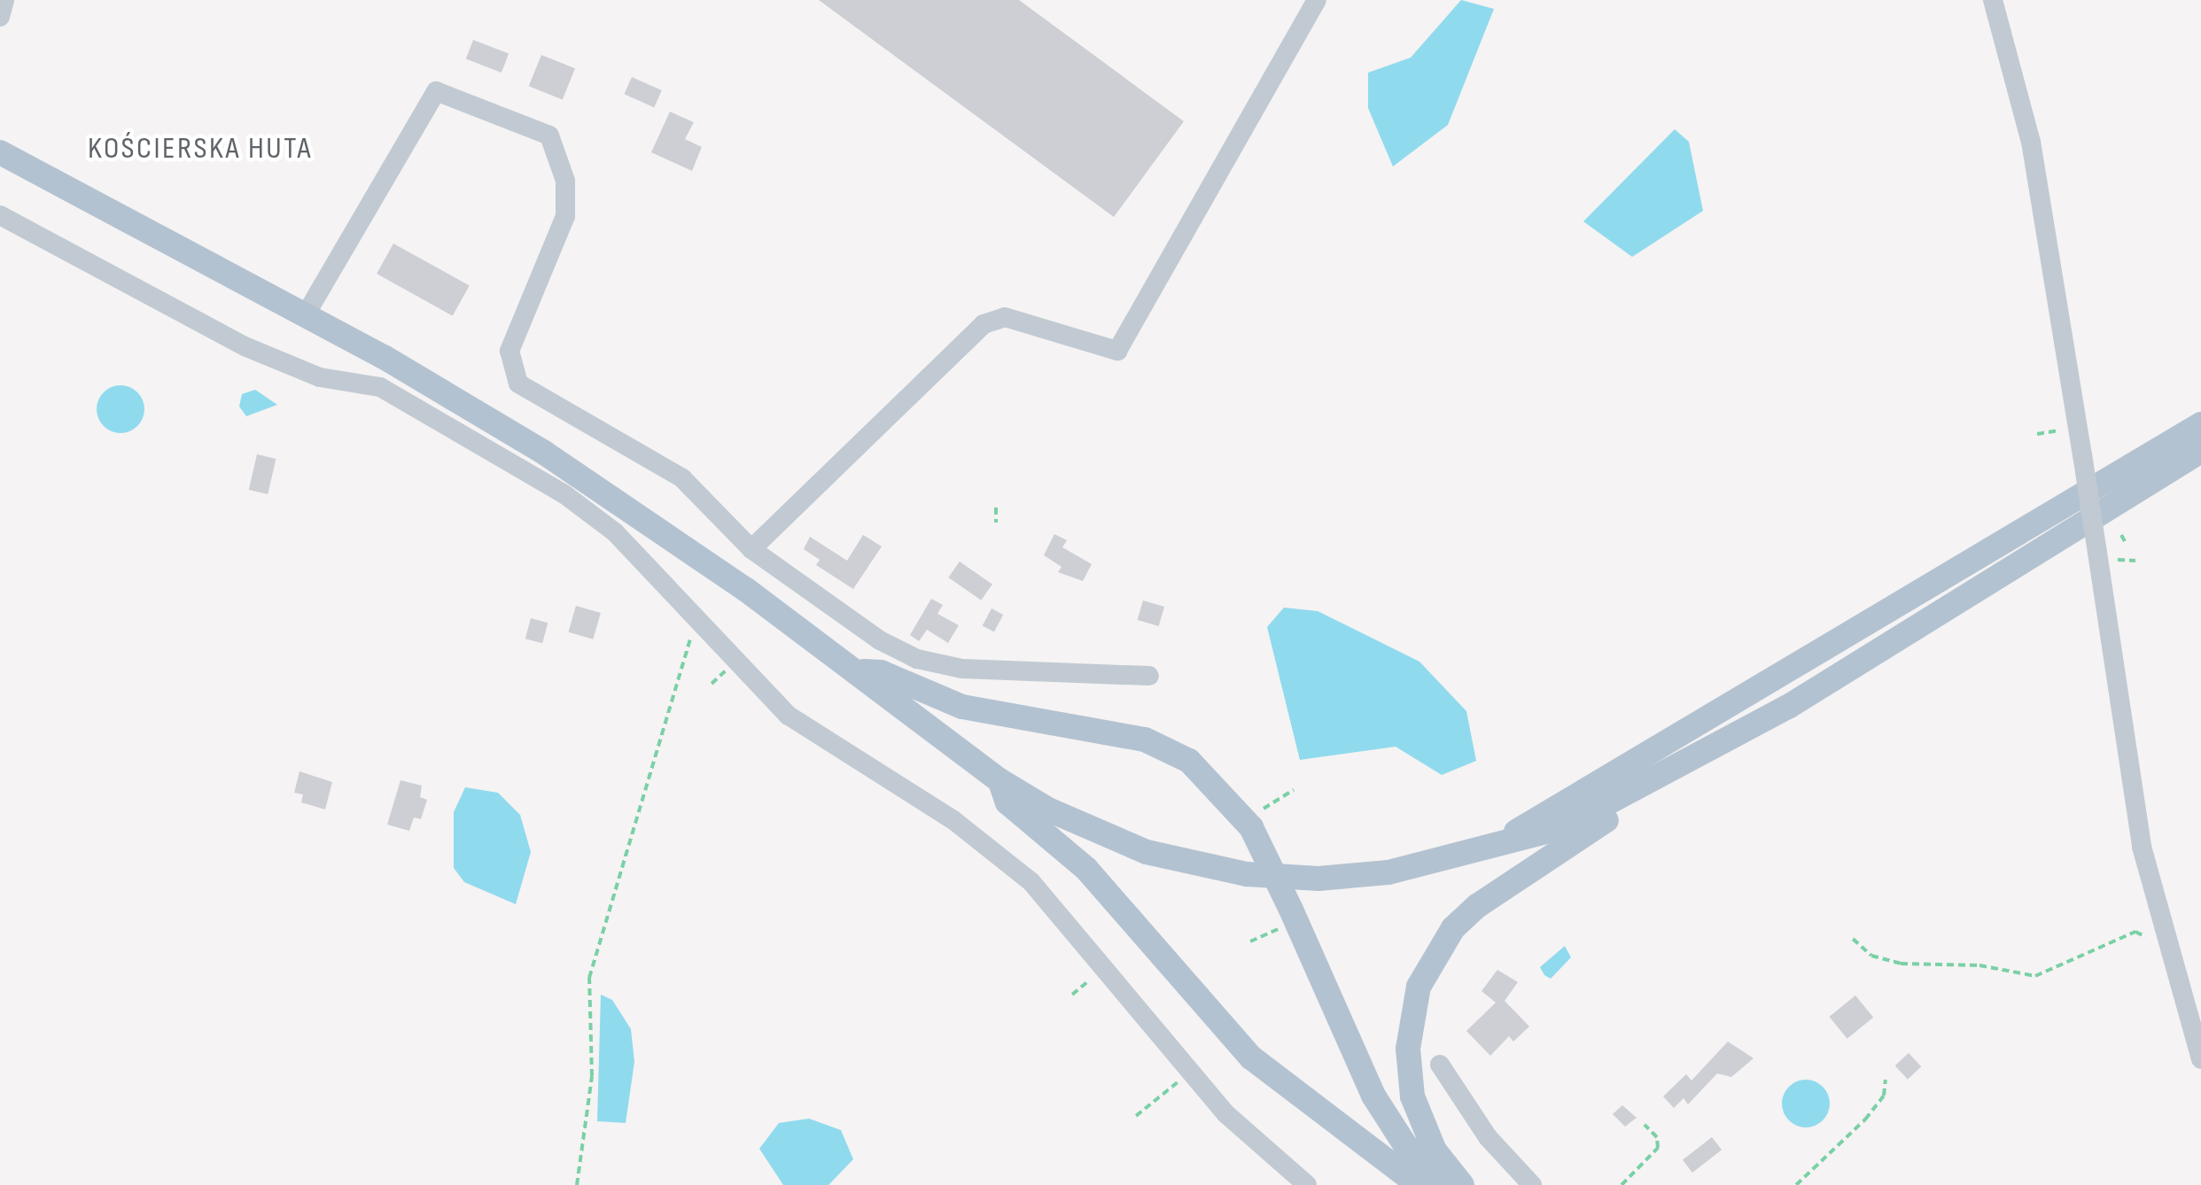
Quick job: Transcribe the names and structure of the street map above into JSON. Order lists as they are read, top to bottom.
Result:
{
  "districts": ["KOŚCIERSKA HUTA"]
}
